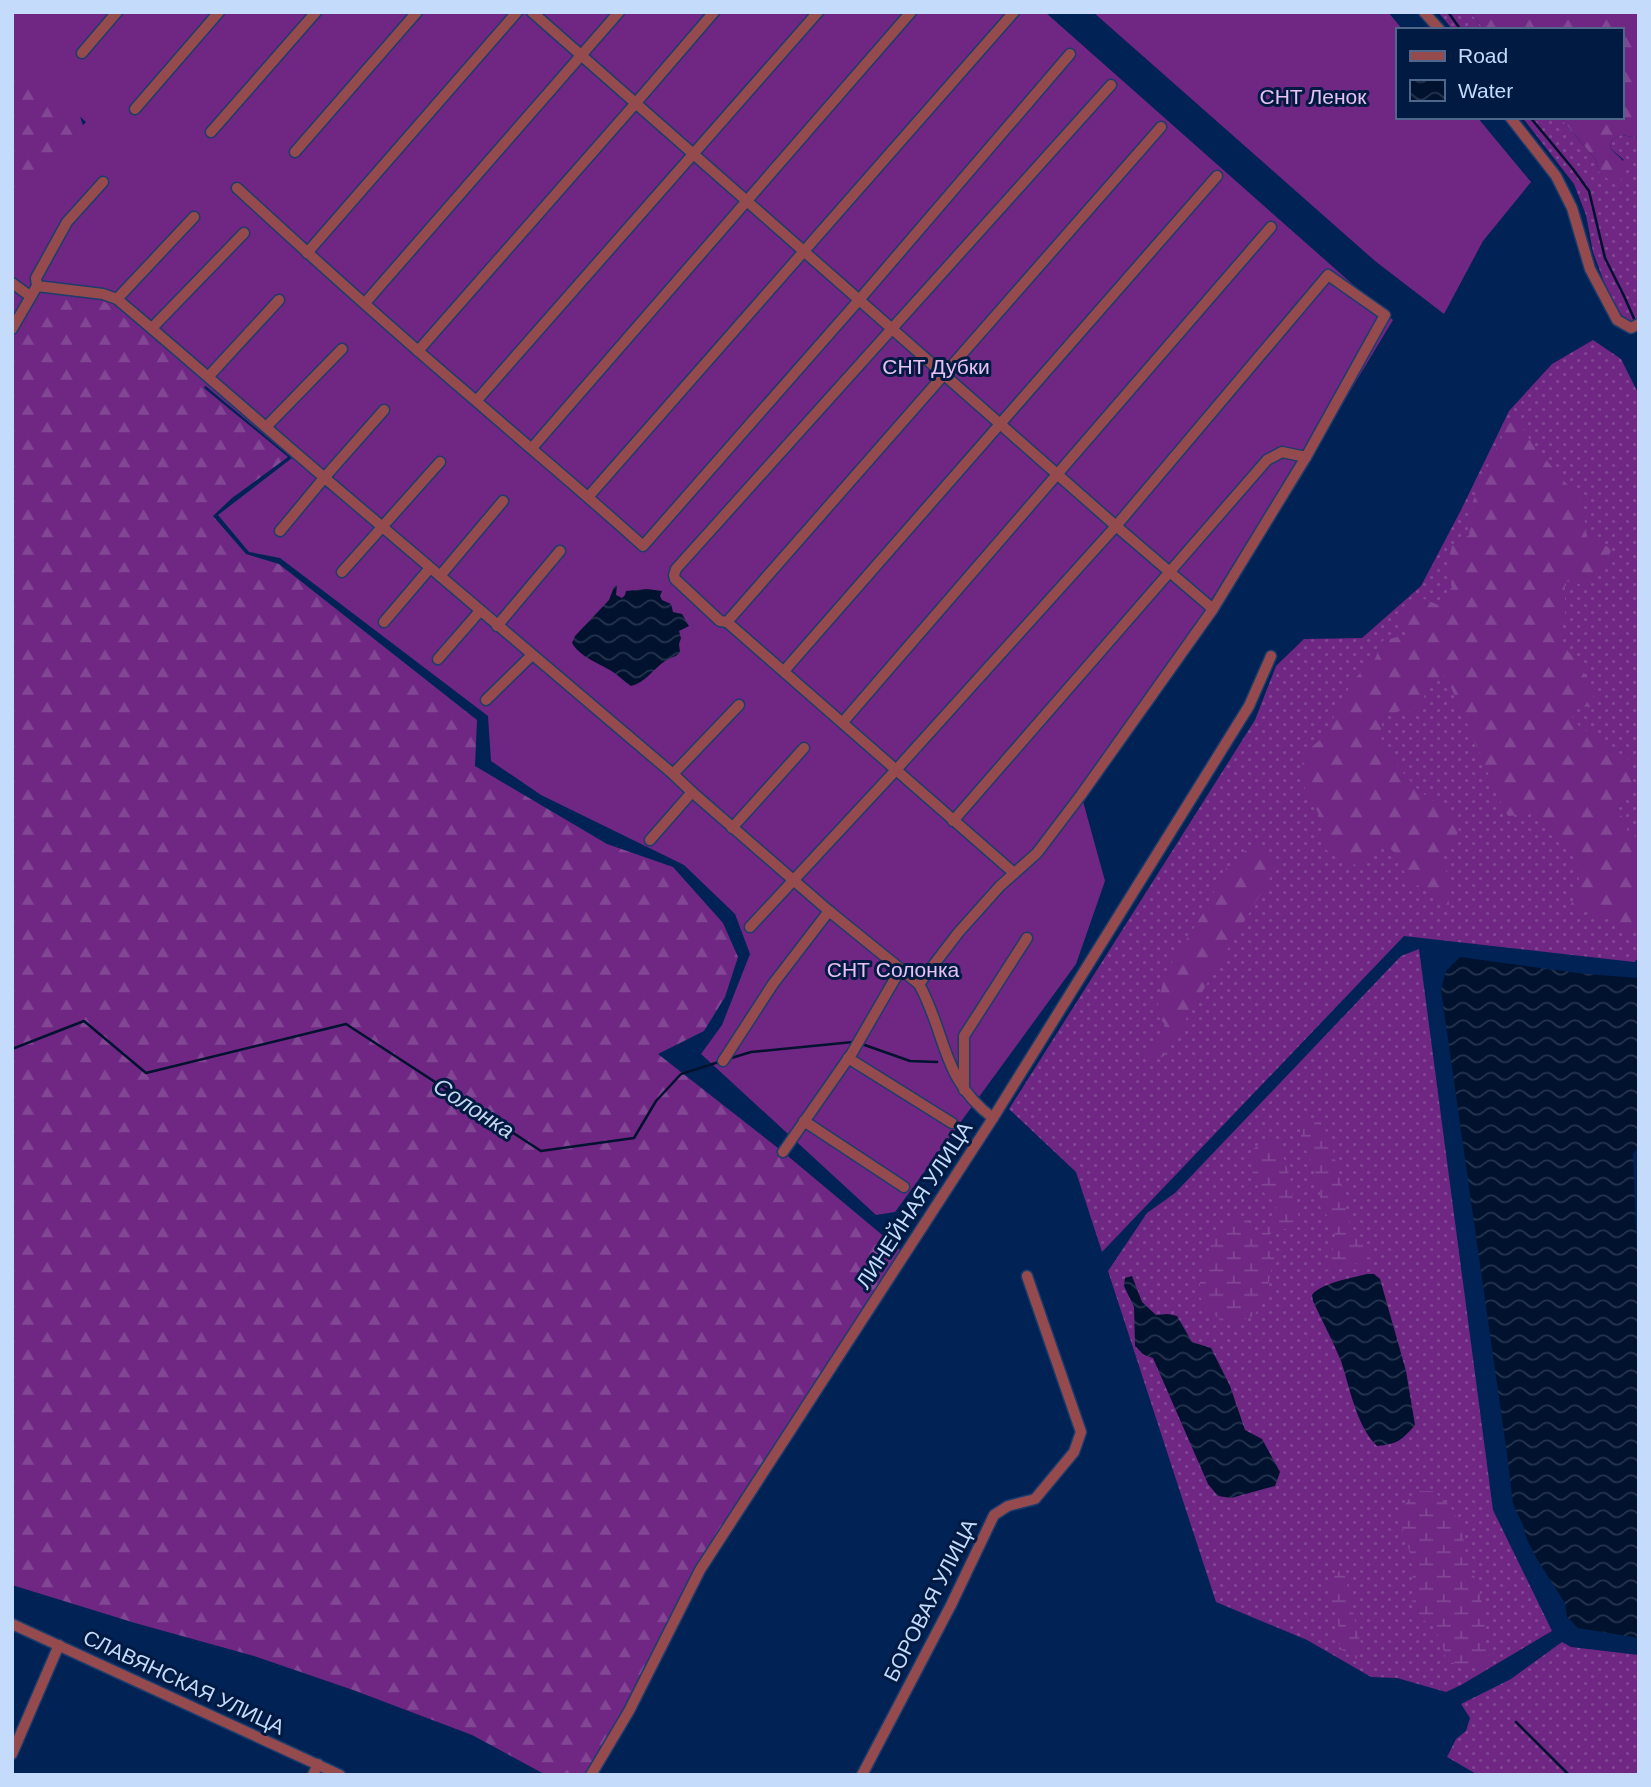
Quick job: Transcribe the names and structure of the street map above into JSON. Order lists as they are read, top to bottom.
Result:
{
  "streets": {
    "street": ["ЛИНЕЙНАЯ УЛИЦА", "БОРОВАЯ УЛИЦА", "СЛАВЯНСКАЯ УЛИЦА"]
  },
  "water": ["Солонка"],
  "parks": ["СНТ Ленок", "СНТ Дубки", "СНТ Солонка"],
  "legend": ["Road", "Water"]
}
